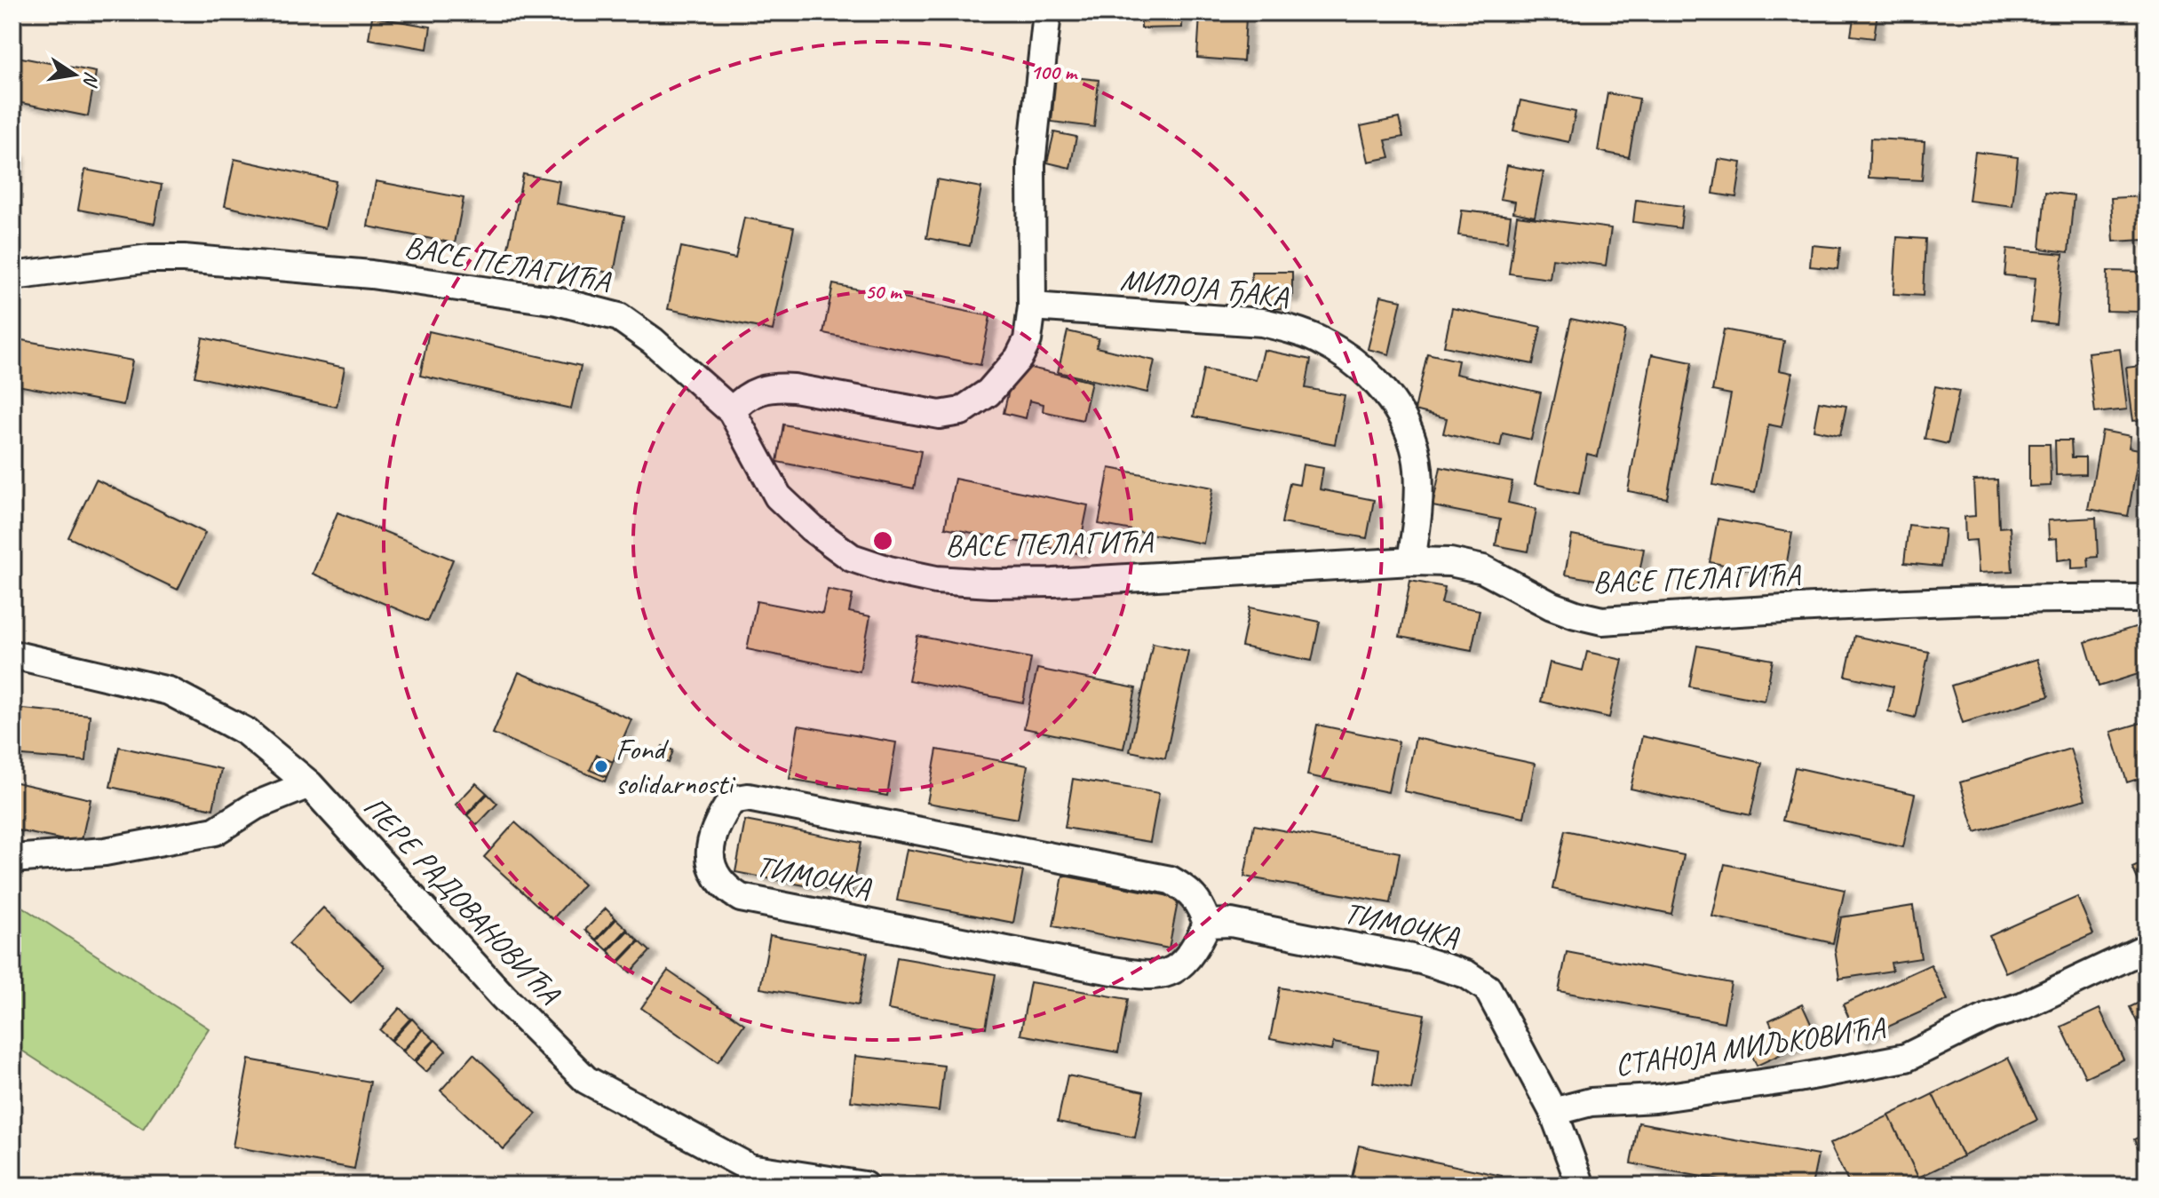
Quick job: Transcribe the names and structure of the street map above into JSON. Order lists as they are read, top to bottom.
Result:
{
  "streets": {
    "street": [
      "ВАСЕ ПЕЛАГИЋА",
      "МИЛОЈА ЂАКА",
      "ТИМОЧКА",
      "ПЕРЕ РАДОВАНОВИЋА",
      "СТАНОЈА МИЉКОВИЋА"
    ]
  },
  "crossings": [
    ["ВАСЕ ПЕЛАГИЋА", "МИЛОЈА ЂАКА"],
    ["ТИМОЧКА", "СТАНОЈА МИЉКОВИЋА"]
  ],
  "places": ["Fond solidarnosti"],
  "north": "right",
  "rings": ["100 m", "50 m"]
}
